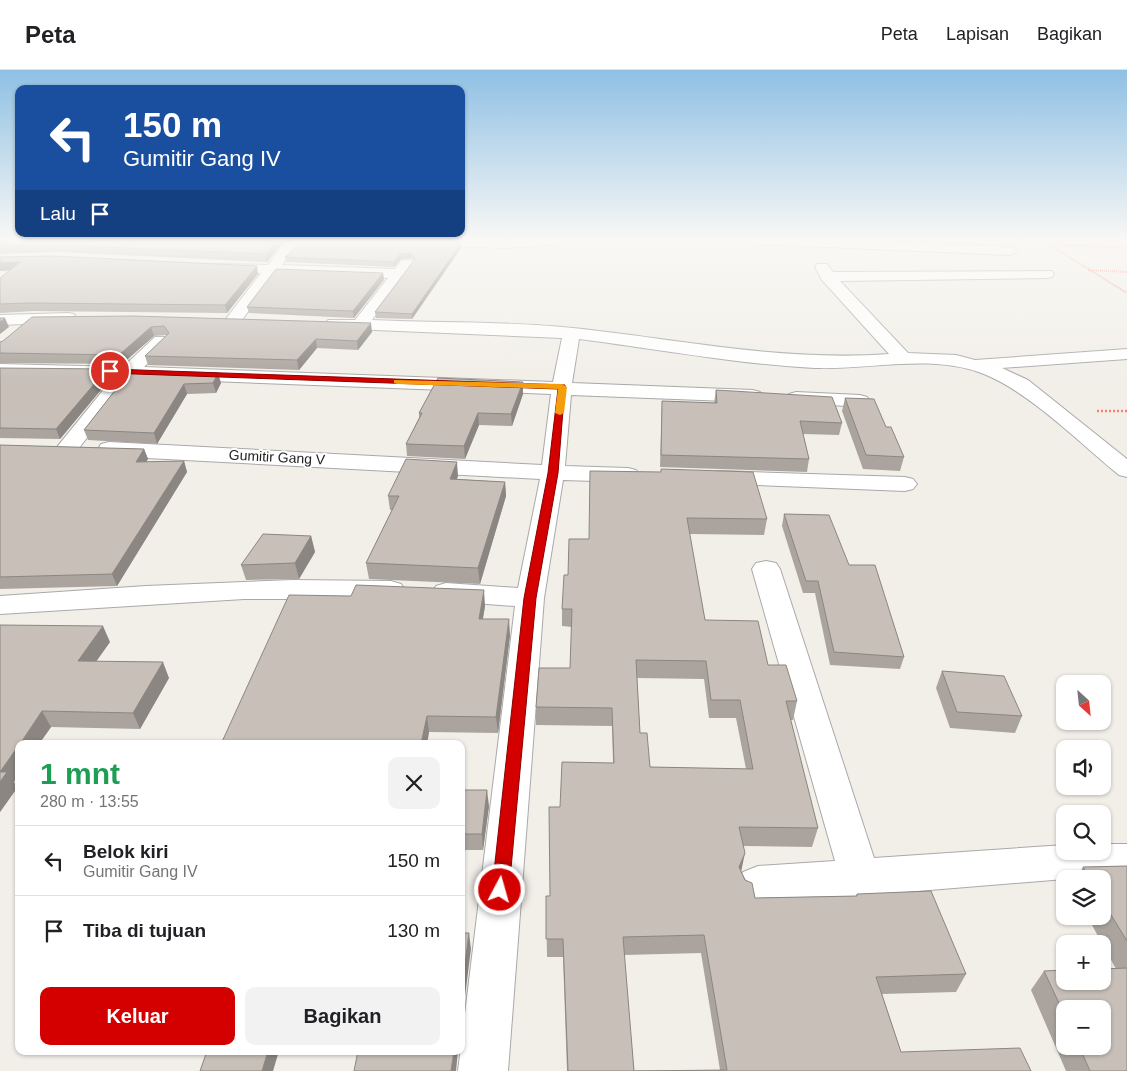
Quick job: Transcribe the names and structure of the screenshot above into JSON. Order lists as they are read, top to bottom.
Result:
{
  "streets": {
    "street": ["Gumitir Gang V"]
  },
  "north": "bottom right",
  "page": {
    "header": "Peta",
    "nav": ["Peta", "Lapisan", "Bagikan"],
    "turn": ["150 m", "Gumitir Gang IV"],
    "then": "Lalu",
    "map_buttons": ["+", "−"],
    "heading": ["1 mnt", "280 m · 13:55"],
    "list": [
      {
        "name": "Belok kiri",
        "note": "Gumitir Gang IV",
        "value": "150 m"
      },
      {
        "name": "Tiba di tujuan",
        "value": "130 m"
      }
    ],
    "buttons": ["Keluar", "Bagikan"]
  }
}
